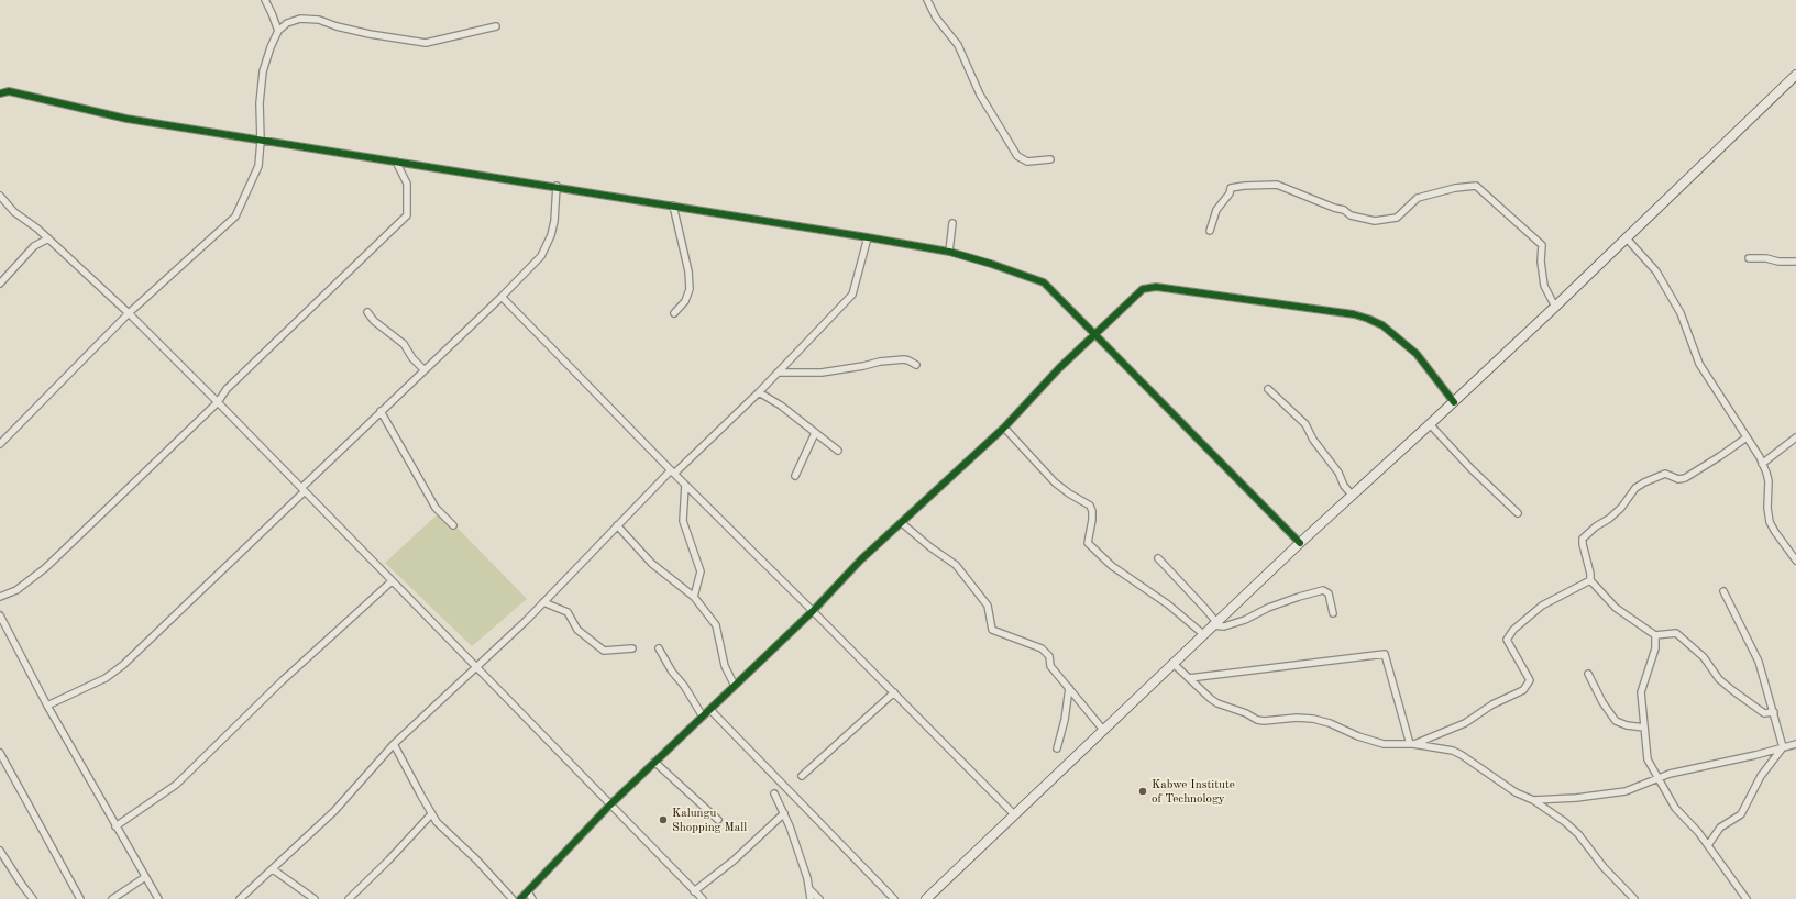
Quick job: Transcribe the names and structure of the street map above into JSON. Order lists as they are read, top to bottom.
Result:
{
  "places": ["Kabwe Institute of Technology", "Kalungu Shopping Mall"]
}
